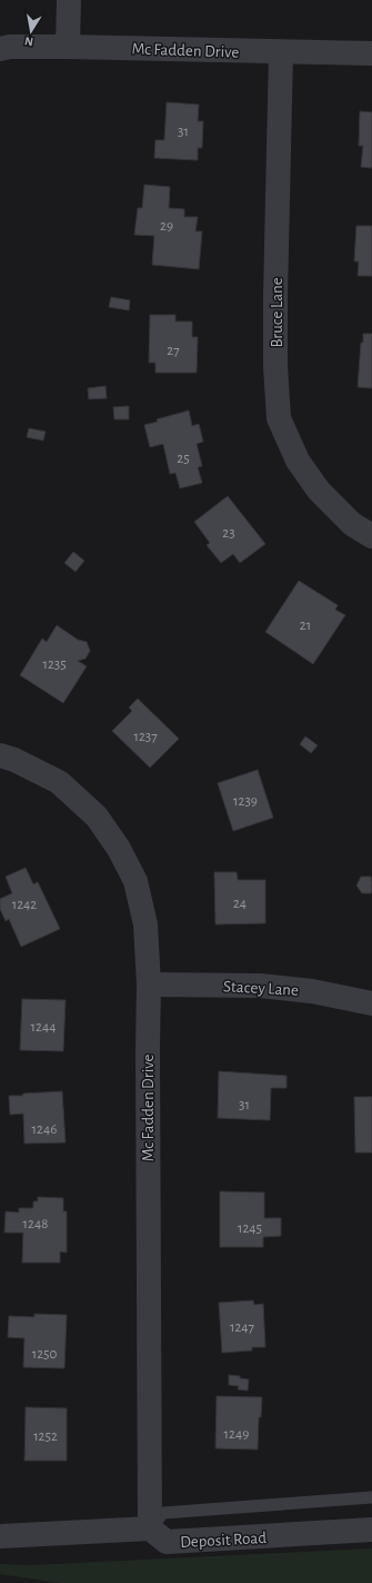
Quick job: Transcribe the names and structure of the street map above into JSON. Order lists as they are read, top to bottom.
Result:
{
  "streets": {
    "street": [
      "Mc Fadden Drive",
      "Bruce Lane",
      "Stacey Lane",
      "Deposit Road"
    ]
  },
  "crossings": [
    ["Mc Fadden Drive", "Bruce Lane"],
    ["Mc Fadden Drive", "Stacey Lane"],
    ["Mc Fadden Drive", "Deposit Road"]
  ],
  "house_numbers": [
    "31",
    "29",
    "27",
    "25",
    "23",
    "21",
    "1235",
    "1237",
    "1239",
    "24",
    "1242",
    "1244",
    "31",
    "1246",
    "1248",
    "1245",
    "1247",
    "1250",
    "1249",
    "1252"
  ],
  "north": "bottom"
}
